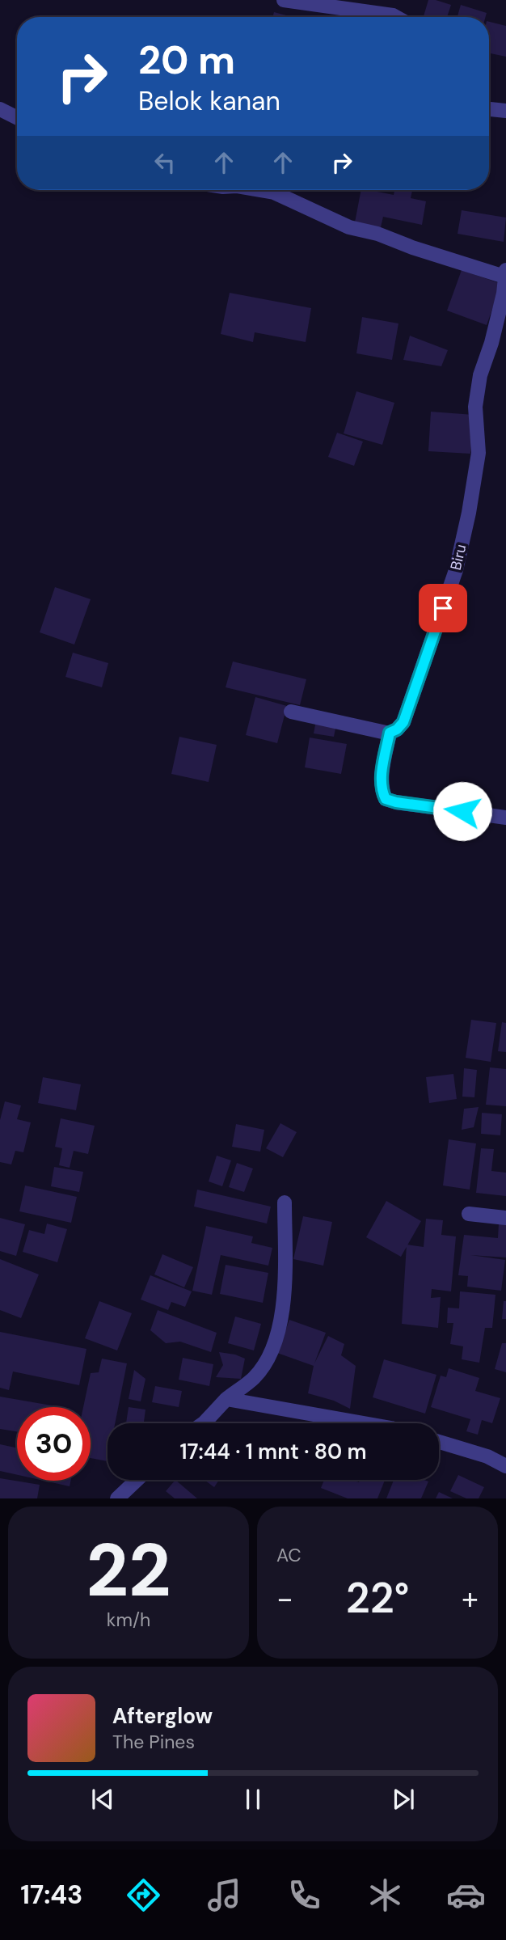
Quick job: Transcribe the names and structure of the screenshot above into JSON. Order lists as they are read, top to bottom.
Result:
{
  "streets": {
    "street": ["Biru"]
  },
  "page": {
    "turn": ["20 m", "Belok kanan"],
    "limit": "30",
    "trip": "17:44 · 1 mnt · 80 m",
    "tile": [
      ["22", "km/h"],
      "AC"
    ],
    "heat": ["−", "22°", "+"],
    "song": ["Afterglow", "The Pines"],
    "tabs": "17:43"
  }
}
